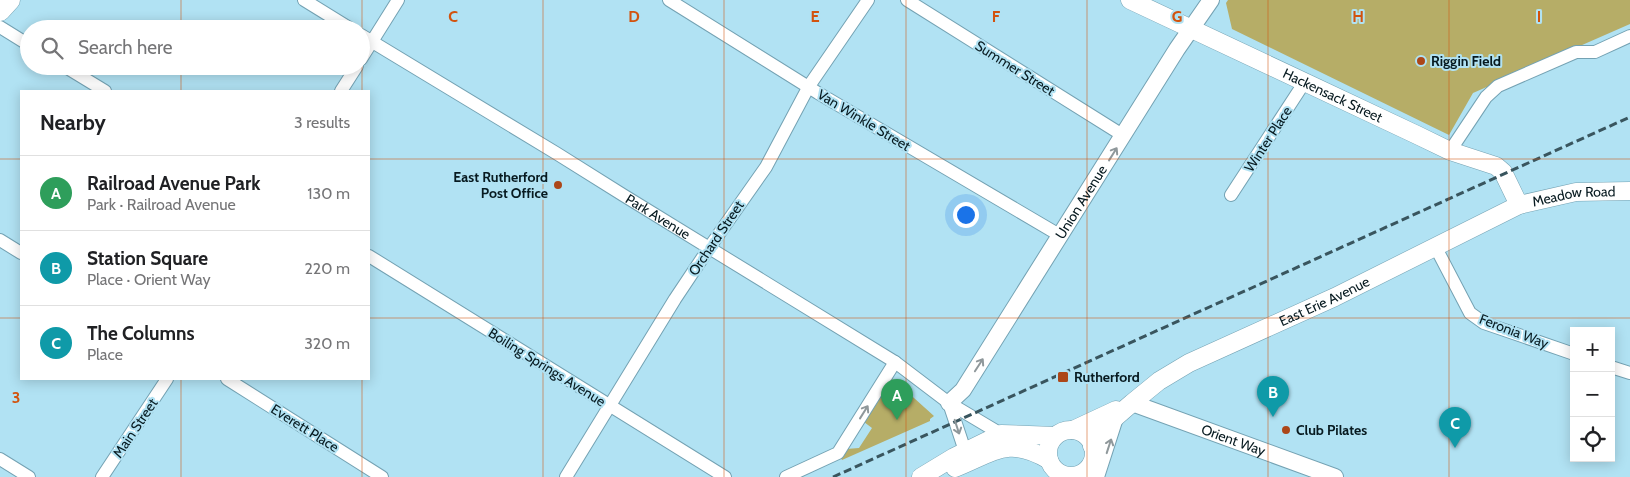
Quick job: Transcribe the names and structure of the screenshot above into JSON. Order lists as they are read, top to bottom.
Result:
{
  "streets": {
    "main road": ["Hackensack Street", "Meadow Road", "East Erie Avenue"],
    "street": [
      "Summer Street",
      "Van Winkle Street",
      "Winter Place",
      "Union Avenue",
      "Park Avenue",
      "Orchard Street",
      "Feronia Way",
      "Boiling Springs Avenue",
      "Main Street",
      "Everett Place",
      "Orient Way"
    ]
  },
  "crossings": [
    ["Summer Street", "Union Avenue"],
    ["Hackensack Street", "Winter Place"],
    ["Hackensack Street", "Meadow Road"],
    ["Hackensack Street", "Union Avenue"],
    ["Hackensack Street", "East Erie Avenue"],
    ["Van Winkle Street", "Union Avenue"],
    ["Van Winkle Street", "Orchard Street"],
    ["Meadow Road", "East Erie Avenue"],
    ["Union Avenue", "Park Avenue"],
    ["Park Avenue", "Orchard Street"],
    ["Orchard Street", "Boiling Springs Avenue"],
    ["East Erie Avenue", "Feronia Way"],
    ["East Erie Avenue", "Orient Way"]
  ],
  "one_way": ["Union Avenue"],
  "places": {
    "other": ["Riggin Field", "East Rutherford Post Office", "Club Pilates"],
    "transit": ["Rutherford"]
  },
  "page": {
    "search": "Search here",
    "heading": ["Nearby", "3 results"],
    "list": [
      {
        "mark": "A",
        "name": "Railroad Avenue Park",
        "note": "Park · Railroad Avenue",
        "value": "130 m"
      },
      {
        "mark": "B",
        "name": "Station Square",
        "note": "Place · Orient Way",
        "value": "220 m"
      },
      {
        "mark": "C",
        "name": "The Columns",
        "note": "Place",
        "value": "320 m"
      }
    ],
    "map_buttons": ["+", "−"],
    "pins": ["B", "A", "C"]
  },
  "grid": {
    "columns": [
      "C",
      "D",
      "E",
      "F",
      "G",
      "H",
      "I"
    ],
    "rows": ["3"]
  }
}
